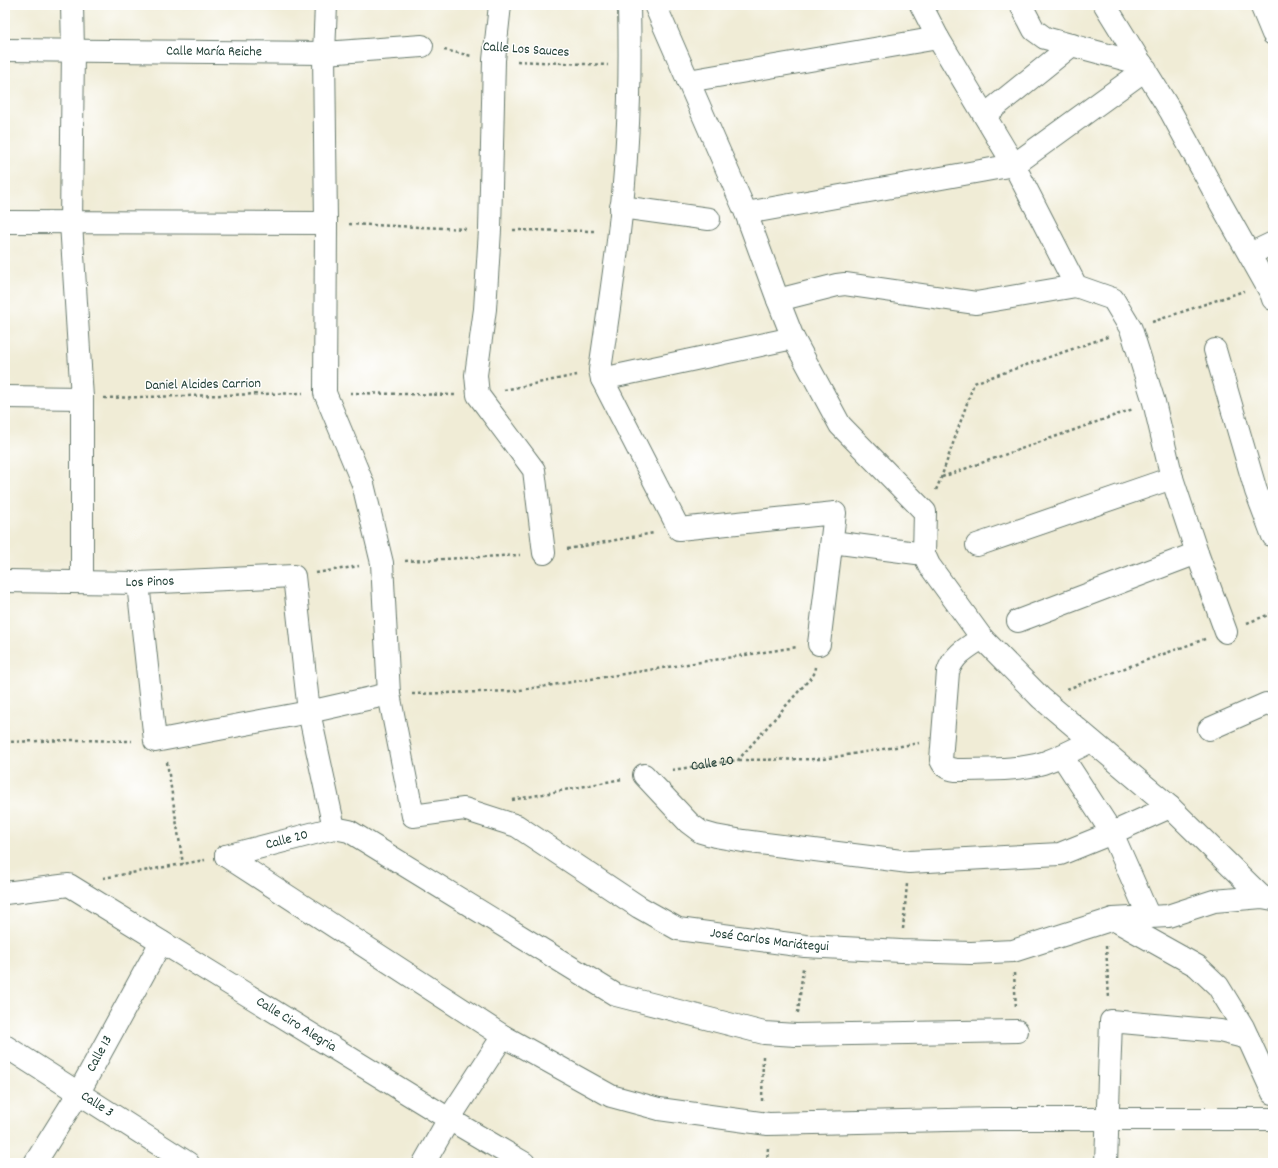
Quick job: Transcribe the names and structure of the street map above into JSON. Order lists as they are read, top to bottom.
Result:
{
  "streets": {
    "street": [
      "Calle María Reiche",
      "Los Pinos",
      "Calle 20",
      "José Carlos Mariátegui",
      "Calle Ciro Alegria",
      "Calle 13",
      "Calle 3"
    ],
    "path": ["Calle Los Sauces", "Daniel Alcides Carrion"]
  },
  "crossings": [
    ["Calle Los Sauces", "Calle María Reiche"],
    ["Calle Ciro Alegria", "Calle 13"],
    ["Calle 13", "Calle 3"]
  ]
}
